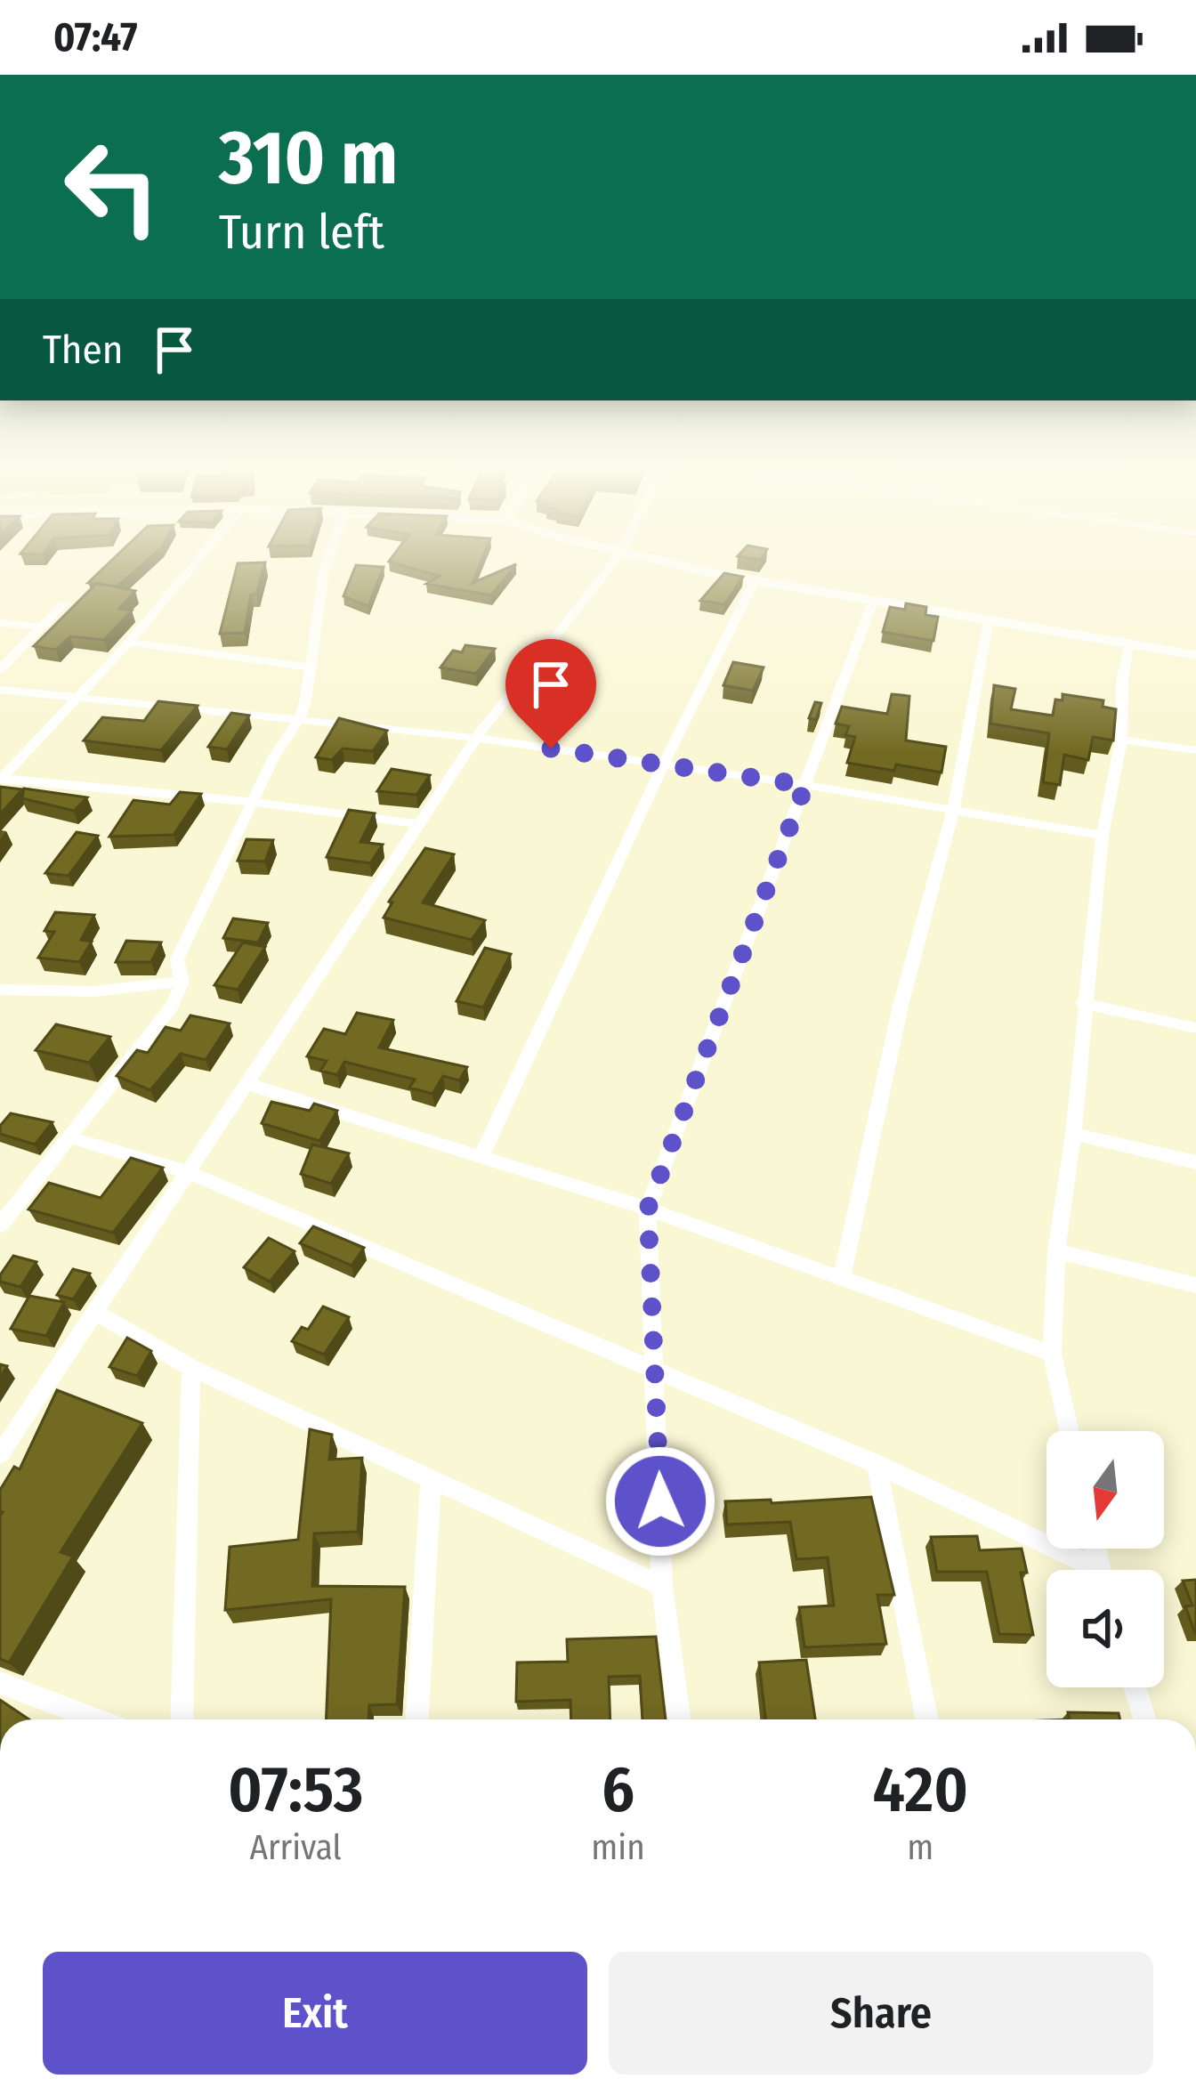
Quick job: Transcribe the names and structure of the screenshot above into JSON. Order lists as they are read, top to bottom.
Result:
{
  "north": "bottom",
  "page": {
    "status": "07:47",
    "turn": ["310 m", "Turn left"],
    "then": "Then",
    "eta": [
      "07:53",
      "Arrival",
      "6",
      "min",
      "420",
      "m"
    ],
    "buttons": ["Exit", "Share"]
  }
}
